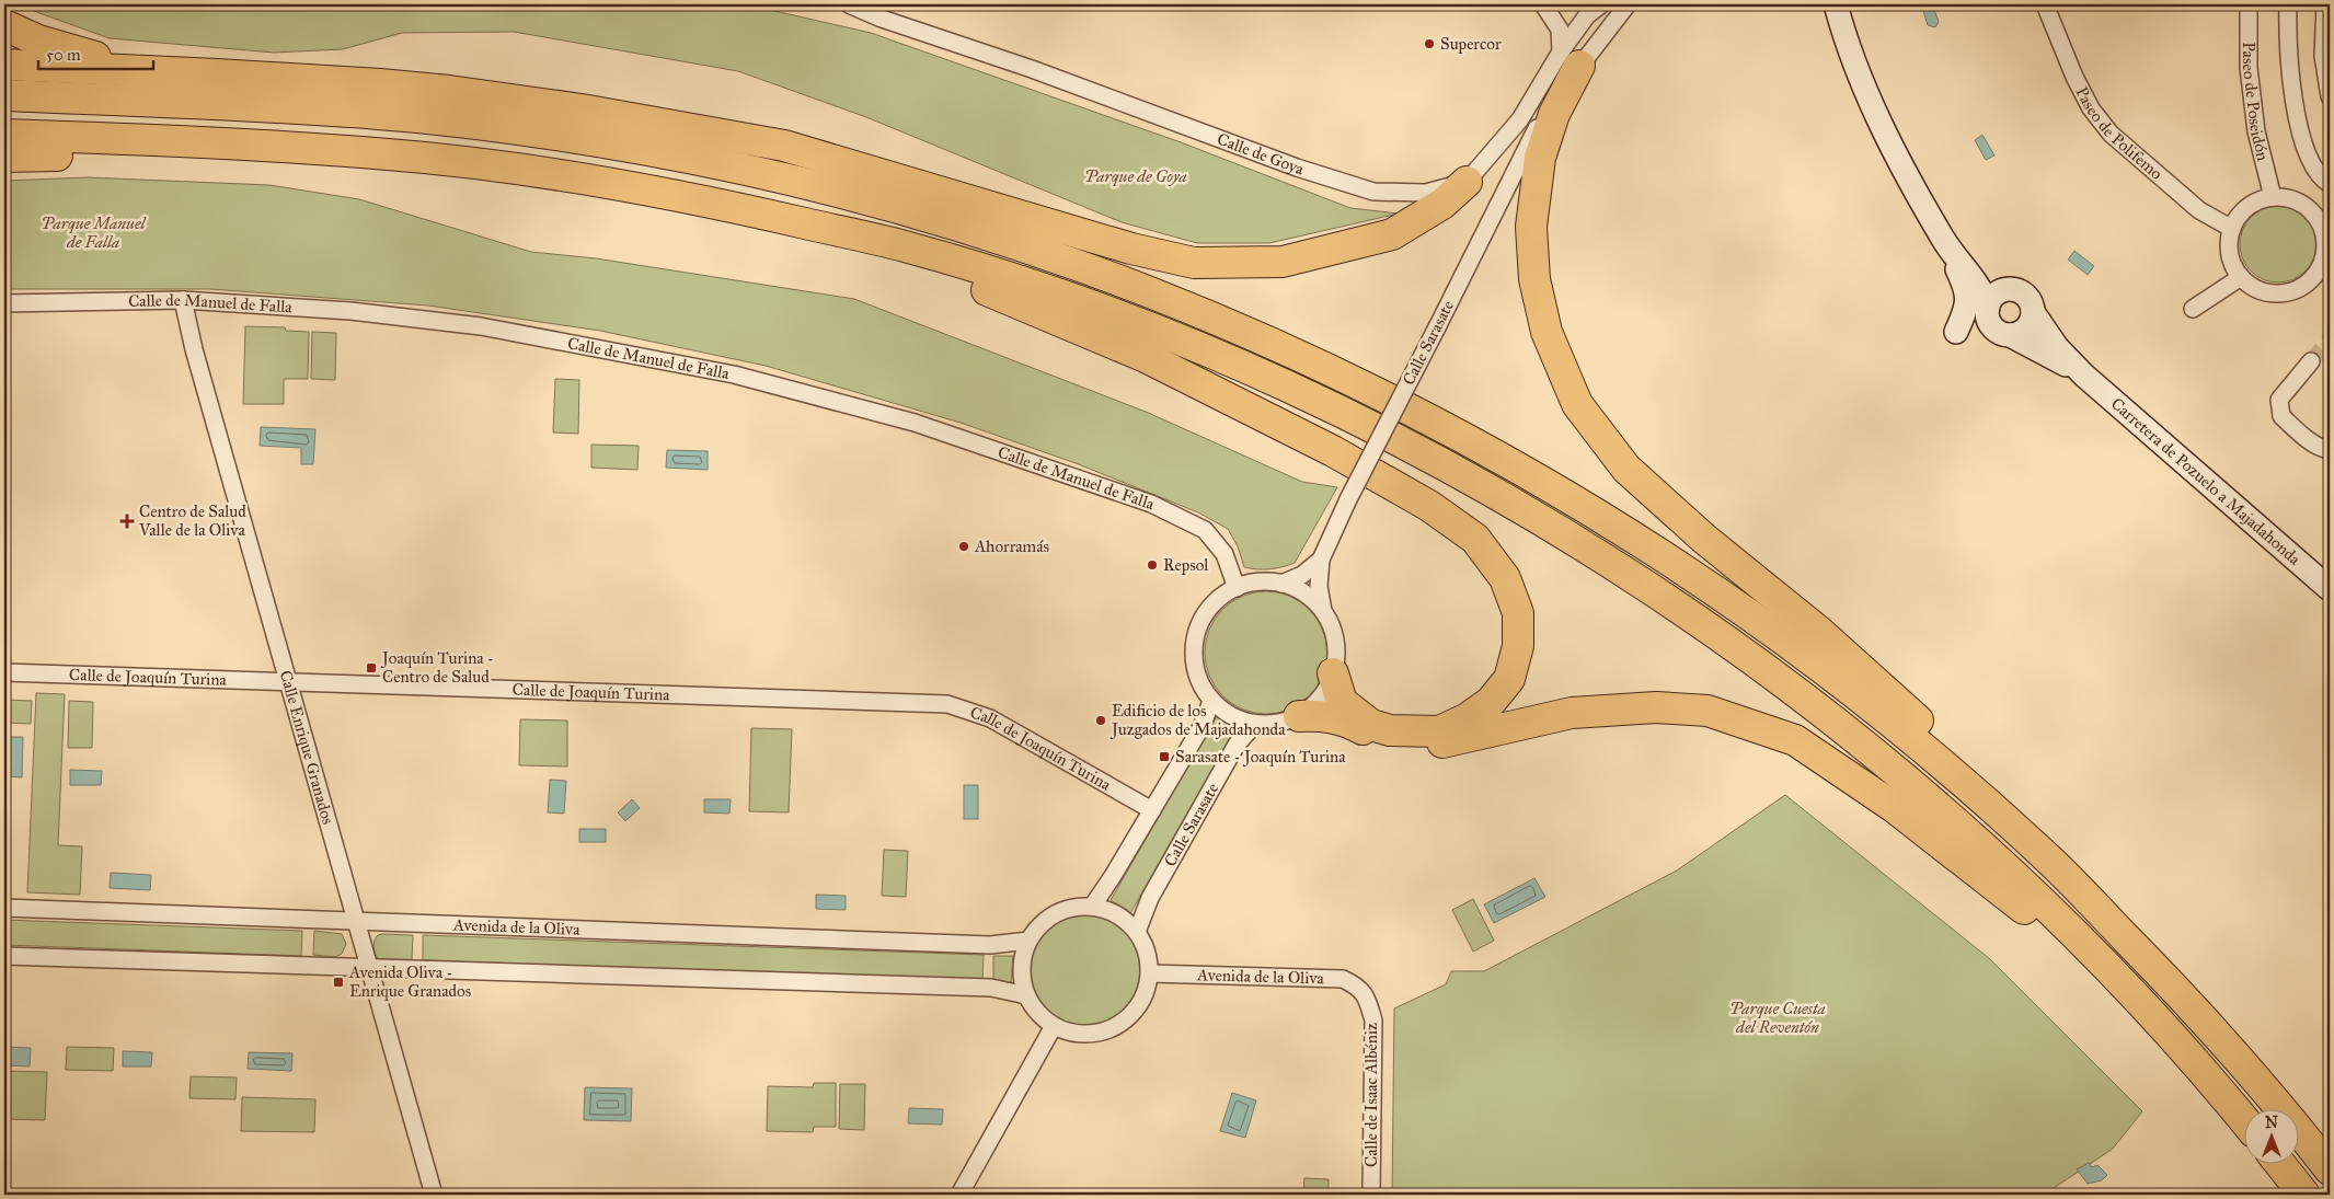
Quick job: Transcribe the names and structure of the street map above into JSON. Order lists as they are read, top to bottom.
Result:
{
  "streets": {
    "street": [
      "Paseo de Poseidón",
      "Paseo de Polifemo",
      "Calle de Goya",
      "Calle de Manuel de Falla",
      "Calle Sarasate",
      "Carretera de Pozuelo a Majadahonda",
      "Calle de Joaquín Turina",
      "Calle Enrique Granados",
      "Avenida de la Oliva",
      "Calle de Isaac Albéniz"
    ]
  },
  "crossings": [
    ["Paseo de Poseidón", "Paseo de Polifemo"],
    ["Calle de Manuel de Falla", "Calle Sarasate"],
    ["Calle de Manuel de Falla", "Calle Enrique Granados"],
    ["Calle Sarasate", "Avenida de la Oliva"],
    ["Calle de Joaquín Turina", "Calle Enrique Granados"],
    ["Calle Enrique Granados", "Avenida de la Oliva"],
    ["Avenida de la Oliva", "Calle de Isaac Albéniz"]
  ],
  "parks": ["Parque de Goya", "Parque Manuel de Falla", "Parque Cuesta del Reventón"],
  "places": {
    "other": [
      "Supercor",
      "Ahorramás",
      "Repsol",
      "Edificio de los Juzgados de Majadahonda"
    ],
    "health": ["Centro de Salud Valle de la Oliva"],
    "transit": ["Joaquín Turina - Centro de Salud", "Sarasate - Joaquín Turina", "Avenida Oliva - Enrique Granados"]
  },
  "scale_bar": "50 m",
  "north": "top"
}
